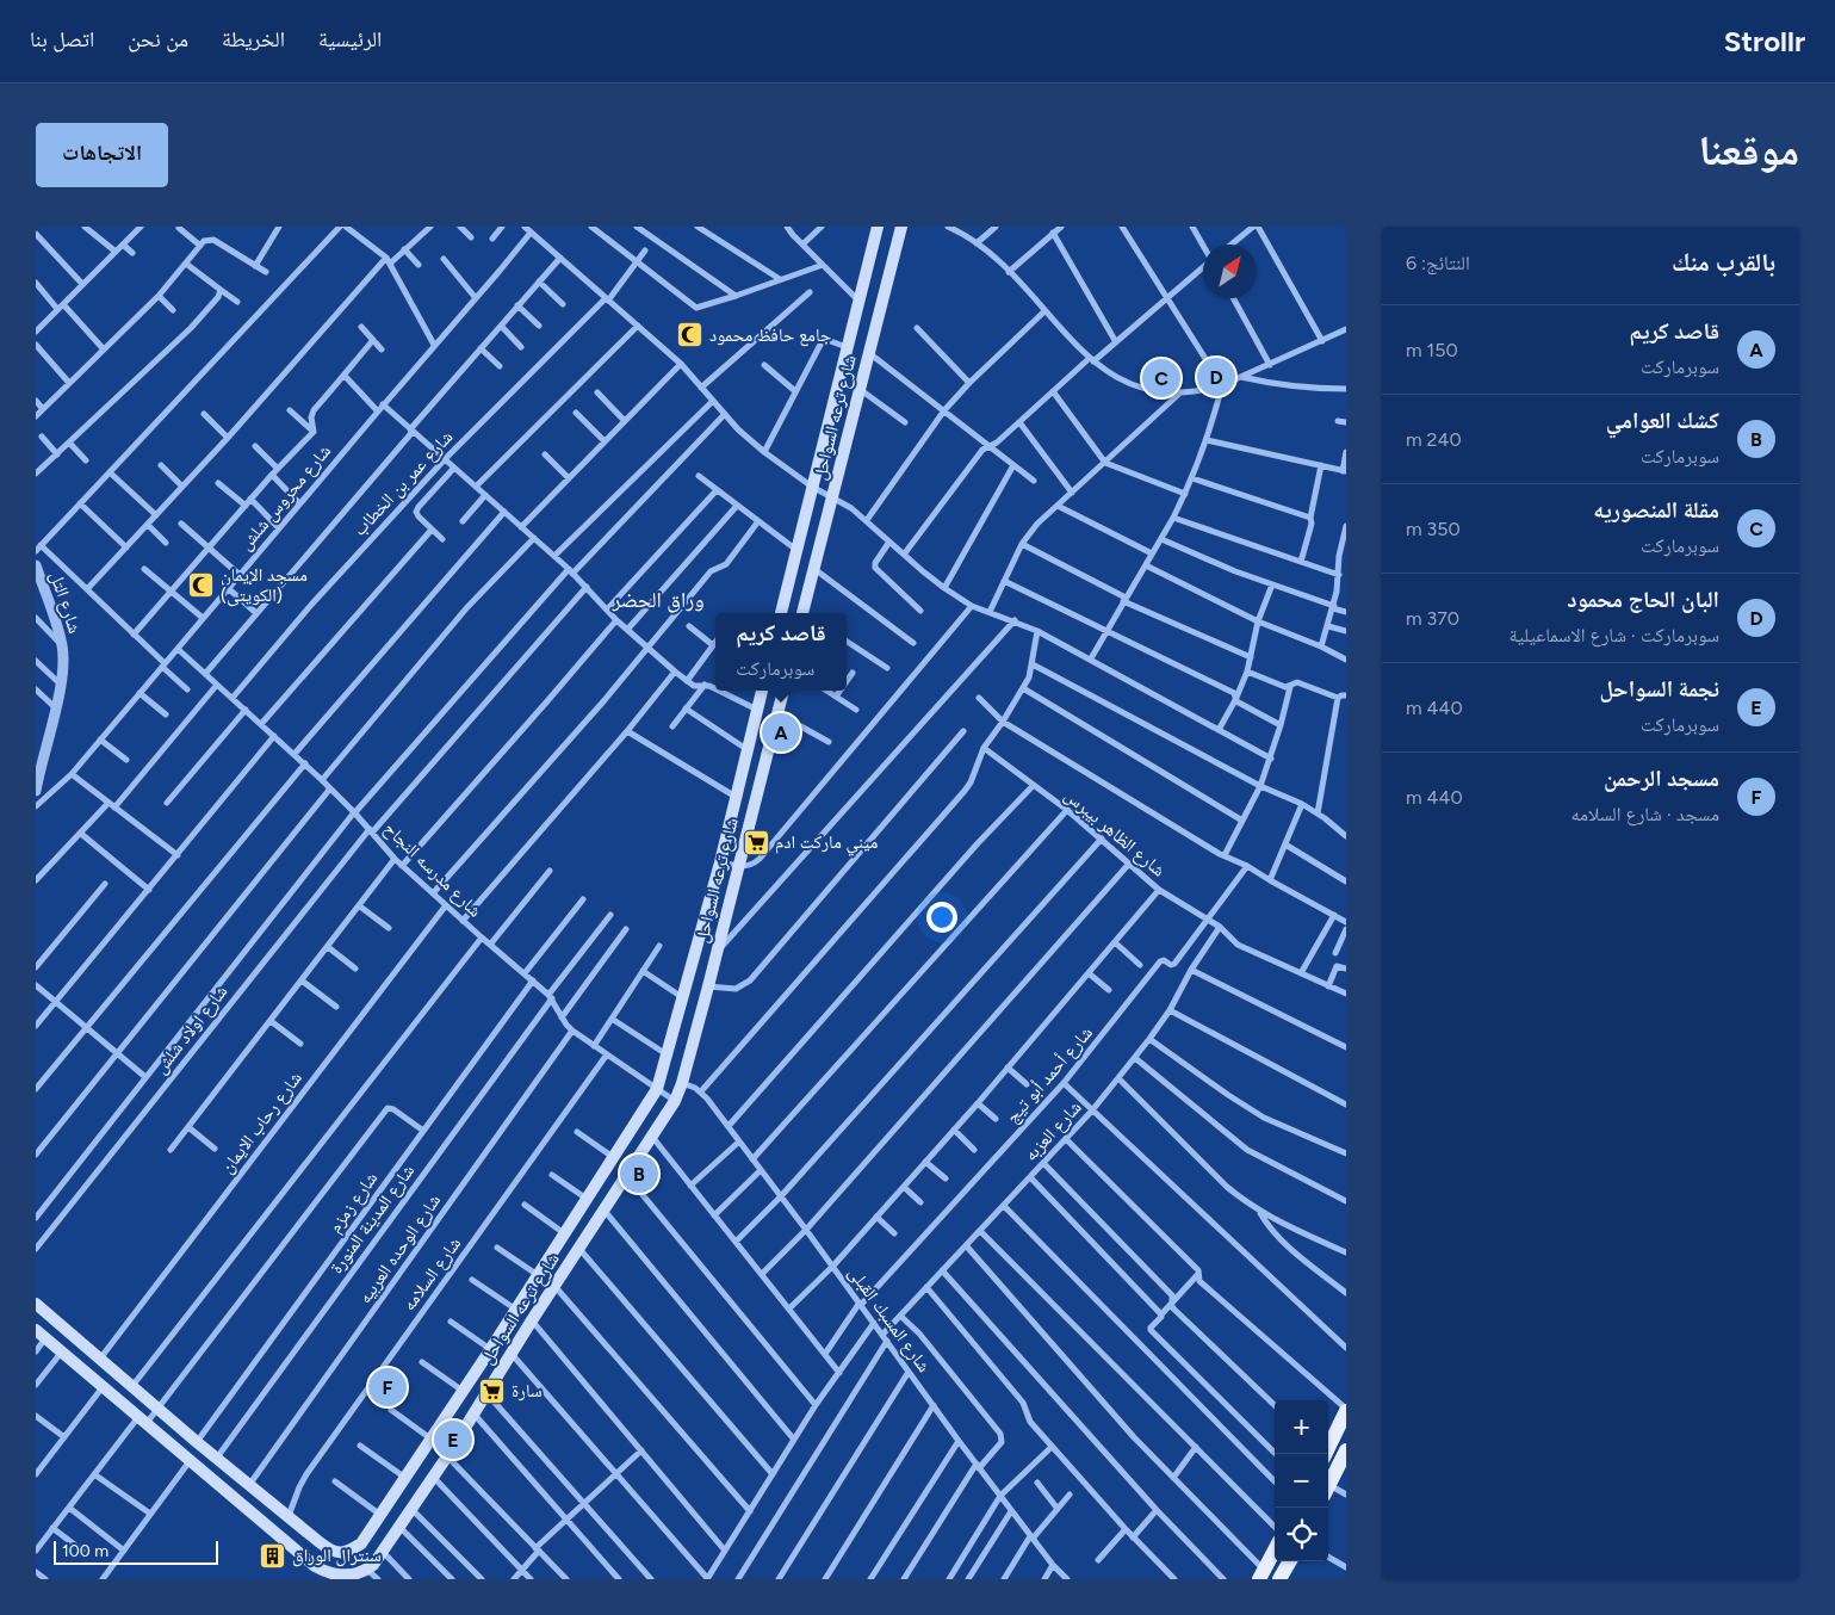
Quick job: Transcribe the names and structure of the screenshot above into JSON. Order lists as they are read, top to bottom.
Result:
{
  "streets": {
    "main road": ["شارع ترعه السواحل"],
    "street": [
      "شارع عمر بن الخطاب",
      "شارع محروس شلش",
      "شارع التل",
      "شارع الظاهر بيبرس",
      "شارع مدرسه النجاح",
      "شارع اولاد شلش",
      "شارع أحمد أبو تيج",
      "شارع رحاب الايمان",
      "شارع العزبه",
      "شارع زمزم",
      "شارع المدينة المنورة",
      "شارع الوحده العربيه",
      "شارع السلامه",
      "شارع المسبك القبلى"
    ]
  },
  "crossings": [
    ["شارع ترعه السواحل", "شارع مدرسه النجاح"],
    ["شارع ترعه السواحل", "شارع رحاب الايمان"],
    ["شارع ترعه السواحل", "شارع زمزم"],
    ["شارع ترعه السواحل", "شارع المدينة المنورة"],
    ["شارع ترعه السواحل", "شارع الوحده العربيه"],
    ["شارع ترعه السواحل", "شارع السلامه"],
    ["شارع ترعه السواحل", "شارع المسبك القبلى"],
    ["شارع عمر بن الخطاب", "شارع مدرسه النجاح"],
    ["شارع محروس شلش", "شارع مدرسه النجاح"],
    ["شارع الظاهر بيبرس", "شارع أحمد أبو تيج"],
    ["شارع الظاهر بيبرس", "شارع العزبه"],
    ["شارع مدرسه النجاح", "شارع اولاد شلش"],
    ["شارع مدرسه النجاح", "شارع رحاب الايمان"],
    ["شارع مدرسه النجاح", "شارع زمزم"],
    ["شارع مدرسه النجاح", "شارع المدينة المنورة"],
    ["شارع مدرسه النجاح", "شارع الوحده العربيه"],
    ["شارع مدرسه النجاح", "شارع السلامه"],
    ["شارع أحمد أبو تيج", "شارع المسبك القبلى"],
    ["شارع العزبه", "شارع المسبك القبلى"]
  ],
  "districts": ["وراق الحضر"],
  "places": {
    "mosque": ["جامع حافظ محمود", "مسجد الإيمان (الكويتى)"],
    "supermarket": ["ميني ماركت ادم", "سارة"],
    "building": ["سنترال الوراق"]
  },
  "scale_bar": "100 m",
  "north": "top right",
  "page": {
    "header": "Strollr",
    "nav": [
      "الرئيسية",
      "الخريطة",
      "من نحن",
      "اتصل بنا"
    ],
    "title": "موقعنا",
    "buttons": "الاتجاهات",
    "heading": ["بالقرب منك", "النتائج: 6"],
    "list": [
      {
        "mark": "A",
        "name": "قاصد كريم",
        "note": "سوبرماركت",
        "value": "150 m"
      },
      {
        "mark": "B",
        "name": "كشك العوامي",
        "note": "سوبرماركت",
        "value": "240 m"
      },
      {
        "mark": "C",
        "name": "مقلة المنصوريه",
        "note": "سوبرماركت",
        "value": "350 m"
      },
      {
        "mark": "D",
        "name": "البان الحاج محمود",
        "note": "سوبرماركت · شارع الاسماعيلية",
        "value": "370 m"
      },
      {
        "mark": "E",
        "name": "نجمة السواحل",
        "note": "سوبرماركت",
        "value": "440 m"
      },
      {
        "mark": "F",
        "name": "مسجد الرحمن",
        "note": "مسجد · شارع السلامه",
        "value": "440 m"
      }
    ],
    "pins": [
      "D",
      "C",
      "A",
      "B",
      "F",
      "E"
    ],
    "popup": ["قاصد كريم", "سوبرماركت"],
    "map_buttons": ["+", "−"],
    "scale": "100 m"
  }
}
